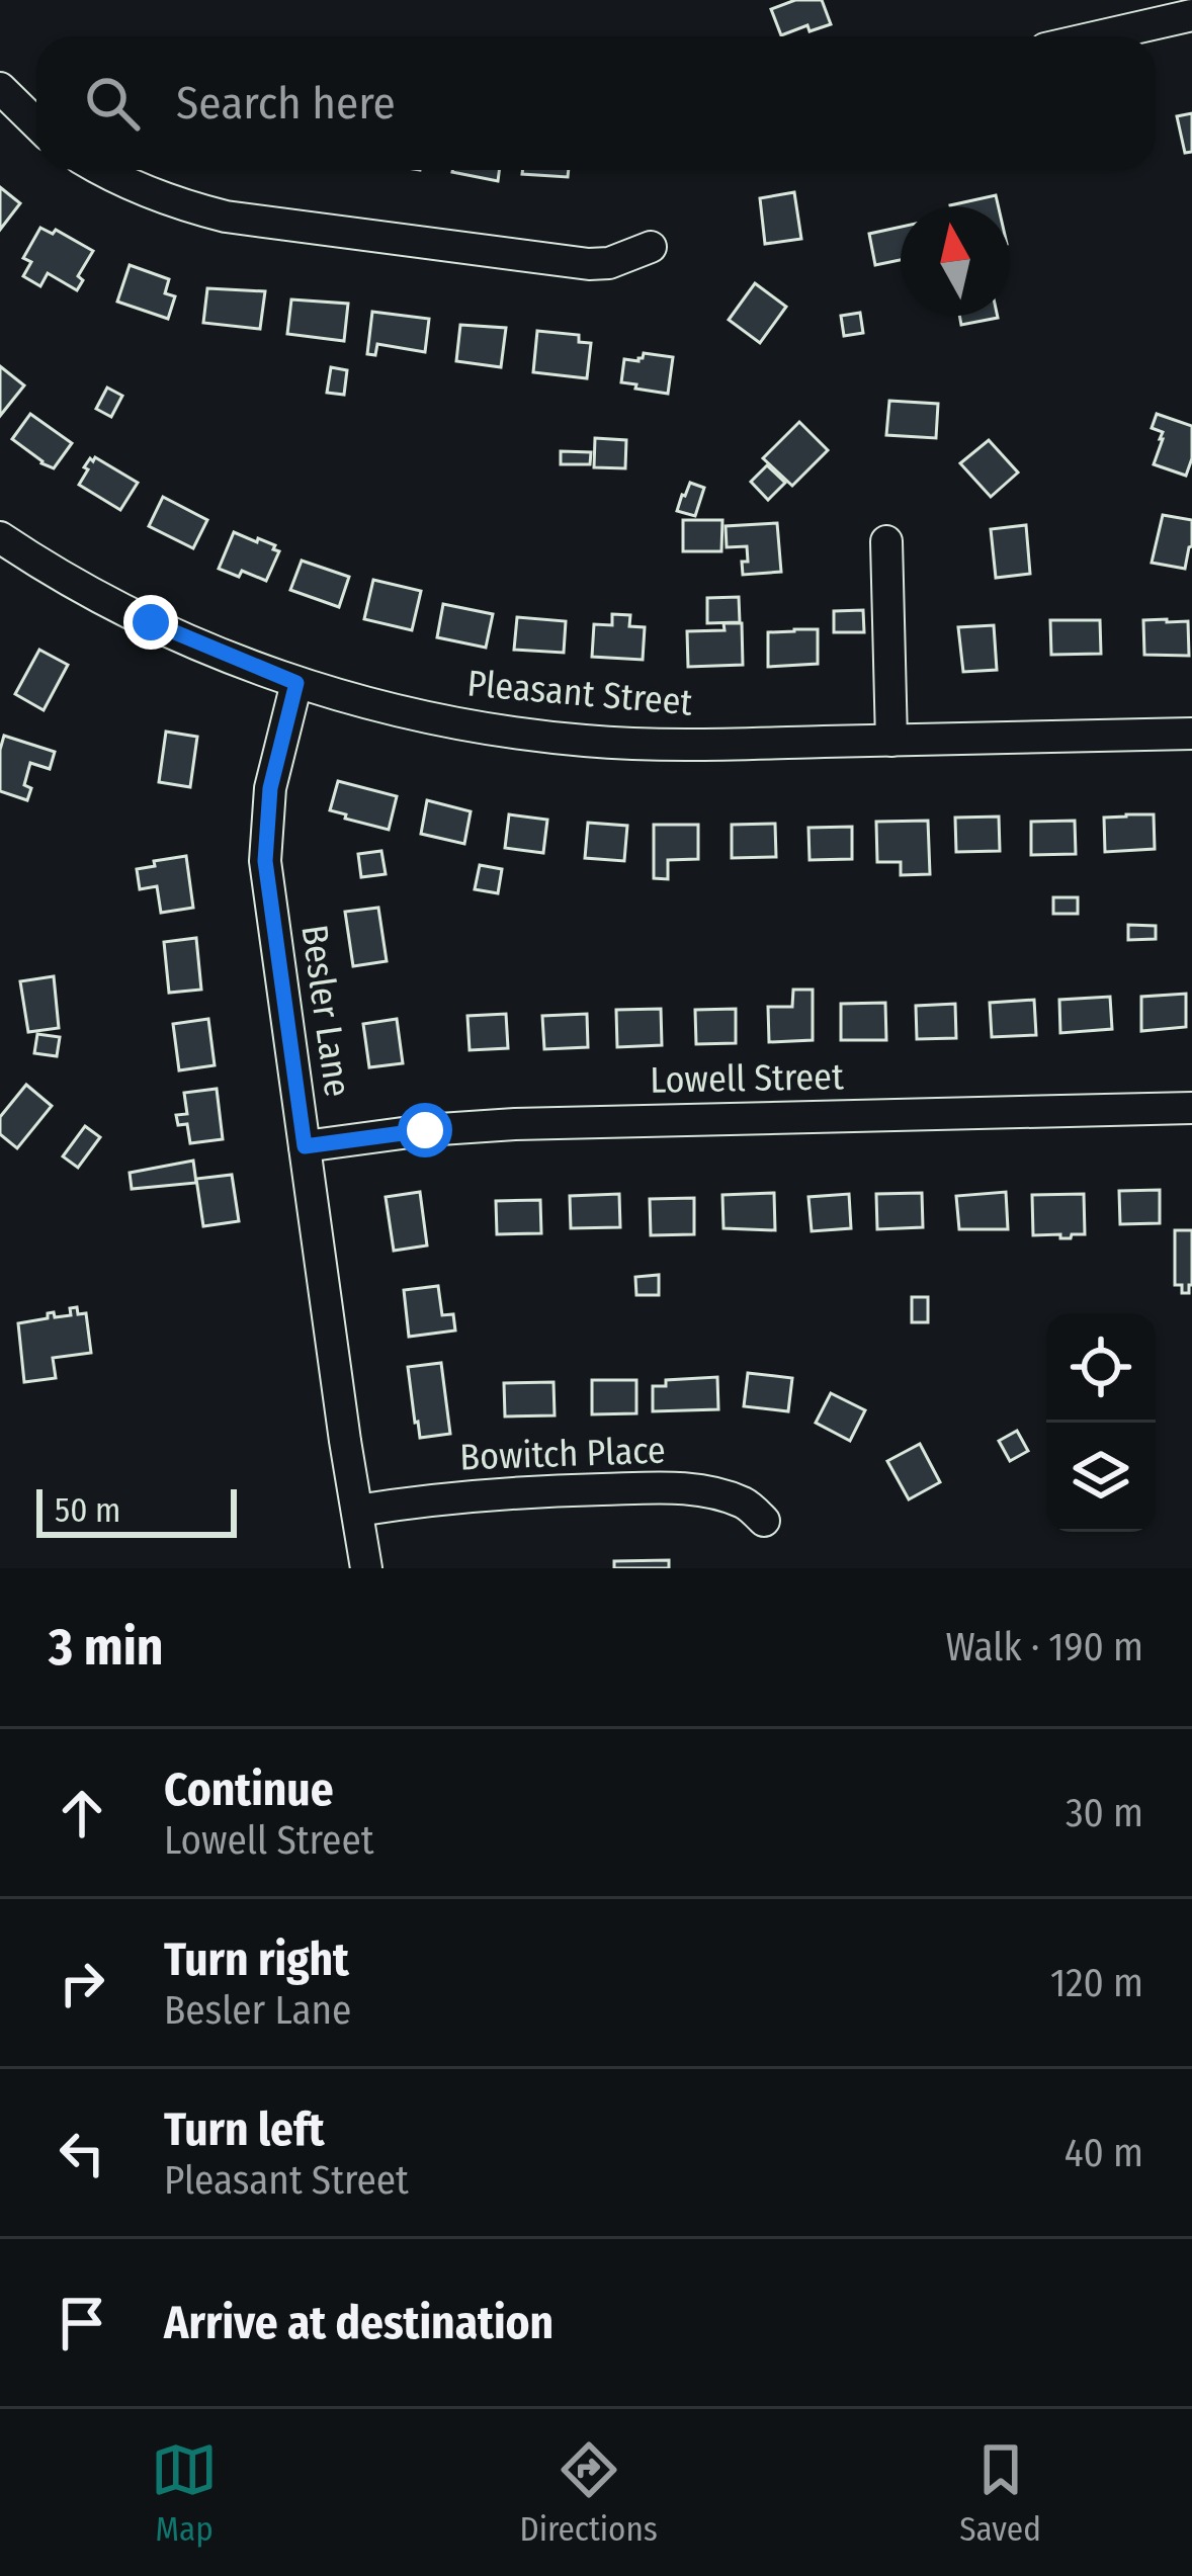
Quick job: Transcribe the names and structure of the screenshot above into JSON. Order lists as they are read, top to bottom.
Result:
{
  "streets": {
    "street": [
      "Pleasant Street",
      "Besler Lane",
      "Lowell Street",
      "Bowitch Place"
    ]
  },
  "crossings": [
    ["Pleasant Street", "Besler Lane"],
    ["Besler Lane", "Lowell Street"],
    ["Besler Lane", "Bowitch Place"]
  ],
  "scale_bar": "50 m",
  "north": "top",
  "page": {
    "search": "Search here",
    "scale": "50 m",
    "heading": ["3 min", "Walk · 190 m"],
    "list": [
      ["Continue", "Lowell Street", "30 m"],
      ["Turn right", "Besler Lane", "120 m"],
      ["Turn left", "Pleasant Street", "40 m"],
      "Arrive at destination"
    ],
    "nav": ["Map", "Directions", "Saved"]
  }
}
